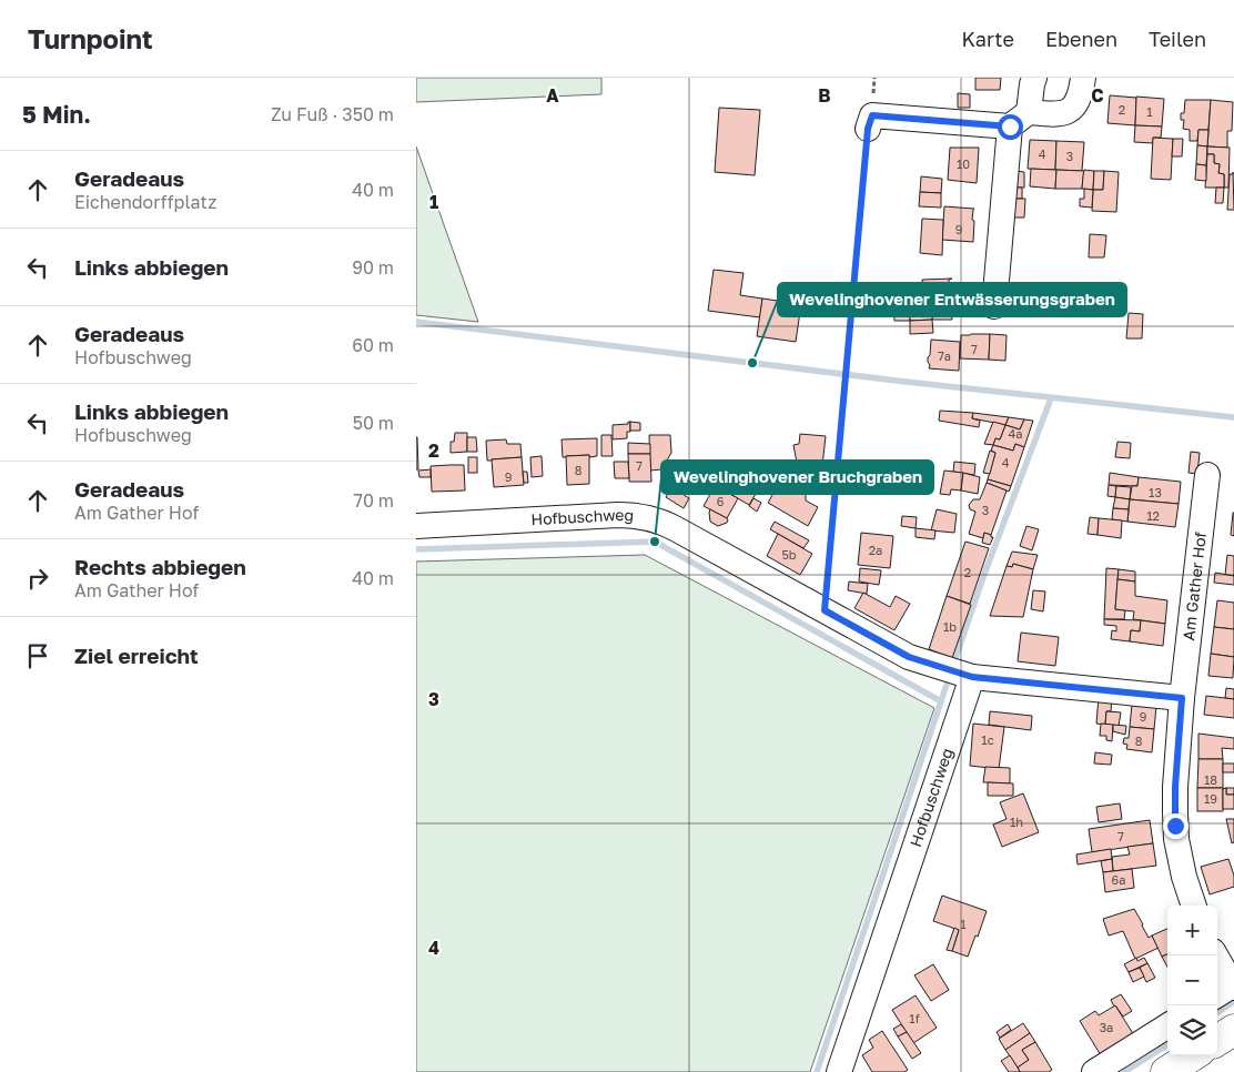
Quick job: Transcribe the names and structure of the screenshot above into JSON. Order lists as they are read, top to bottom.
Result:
{
  "streets": {
    "street": ["Hofbuschweg", "Am Gather Hof"]
  },
  "places": ["Wevelinghovener Entwässerungsgraben", "Wevelinghovener Bruchgraben"],
  "house_numbers": [
    "2",
    "1",
    "4",
    "3",
    "10",
    "9",
    "7",
    "7a",
    "4a",
    "4",
    "7",
    "8",
    "9",
    "13",
    "6",
    "3",
    "12",
    "2a",
    "5b",
    "2",
    "1b",
    "9",
    "1c",
    "8",
    "18",
    "19",
    "1h",
    "7",
    "6a",
    "1",
    "1f",
    "3a"
  ],
  "page": {
    "header": "Turnpoint",
    "nav": ["Karte", "Ebenen", "Teilen"],
    "heading": ["5 Min.", "Zu Fuß · 350 m"],
    "list": [
      ["Geradeaus", "Eichendorffplatz", "40 m"],
      ["Links abbiegen", "90 m"],
      ["Geradeaus", "Hofbuschweg", "60 m"],
      ["Links abbiegen", "Hofbuschweg", "50 m"],
      ["Geradeaus", "Am Gather Hof", "70 m"],
      ["Rechts abbiegen", "Am Gather Hof", "40 m"],
      "Ziel erreicht"
    ],
    "map_buttons": ["+", "−"]
  },
  "grid": {
    "columns": ["A", "B", "C"],
    "rows": [
      "1",
      "2",
      "3",
      "4"
    ]
  }
}
